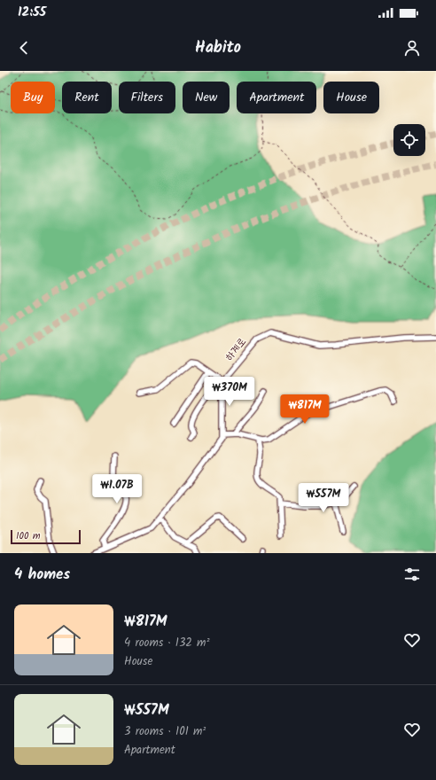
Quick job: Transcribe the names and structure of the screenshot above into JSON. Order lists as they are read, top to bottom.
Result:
{
  "streets": {
    "street": ["하계로"]
  },
  "scale_bar": "100 m",
  "page": {
    "status": "12:55",
    "header": "Habito",
    "chip": [
      "Buy",
      "Rent",
      "Filters",
      "New",
      "Apartment",
      "House"
    ],
    "price": [
      "₩370M",
      "₩817M",
      "₩1.07B",
      "₩557M"
    ],
    "scale": "100 m",
    "heading": "4 homes",
    "list": [
      {
        "name": "₩817M",
        "note": "4 rooms · 132 m² · House"
      },
      {
        "name": "₩557M",
        "note": "3 rooms · 101 m² · Apartment"
      }
    ]
  }
}
